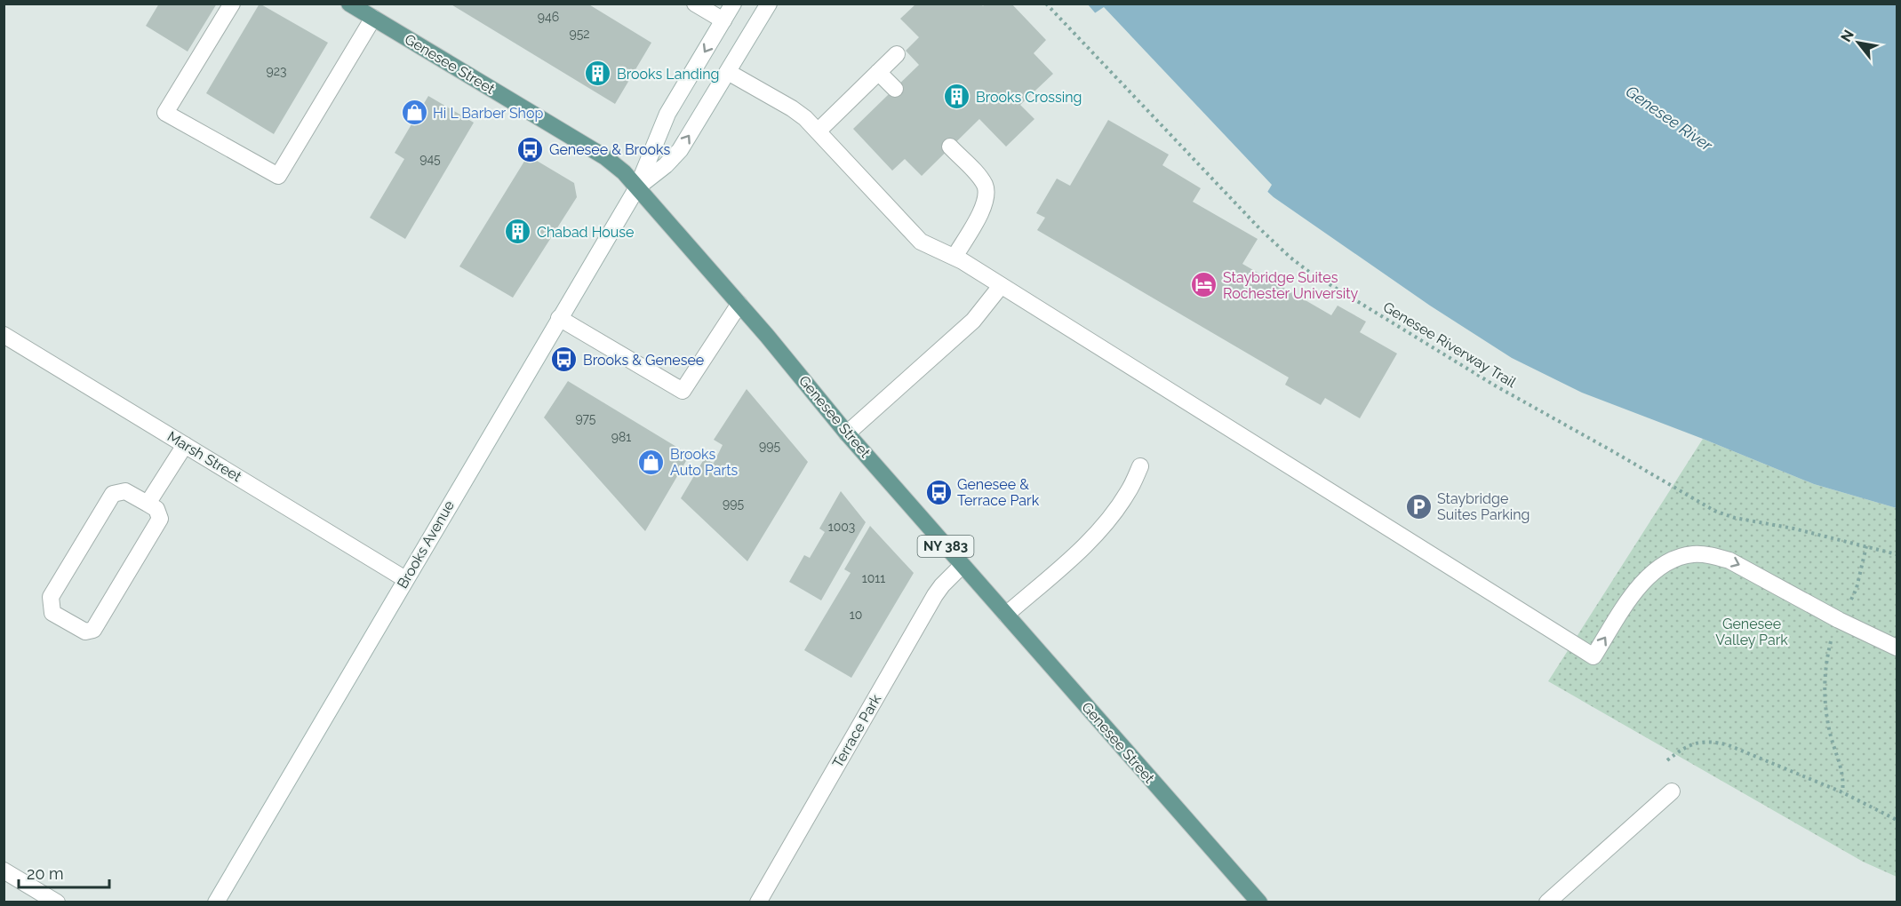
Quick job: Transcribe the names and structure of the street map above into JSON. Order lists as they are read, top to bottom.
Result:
{
  "streets": {
    "main road": [
      "Genesee Street",
      "Marsh Street",
      "Brooks Avenue",
      "NY 383",
      "Terrace Park"
    ],
    "path": ["Genesee Riverway Trail"]
  },
  "crossings": [
    ["Genesee Street", "Brooks Avenue"],
    ["Genesee Street", "Terrace Park"],
    ["Marsh Street", "Brooks Avenue"]
  ],
  "water": ["Genesee River"],
  "parks": ["Genesee Valley Park"],
  "places": {
    "building": ["Brooks Landing", "Brooks Crossing", "Chabad House"],
    "shop": ["Hi L Barber Shop", "Brooks Auto Parts"],
    "bus stop": ["Genesee & Brooks", "Brooks & Genesee", "Genesee & Terrace Park"],
    "hotel": ["Staybridge Suites Rochester University"],
    "parking": ["Staybridge Suites Parking"]
  },
  "house_numbers": [
    "946",
    "952",
    "923",
    "945",
    "975",
    "981",
    "995",
    "995",
    "1003",
    "1011",
    "10"
  ],
  "scale_bar": "20 m",
  "north": "top left"
}
